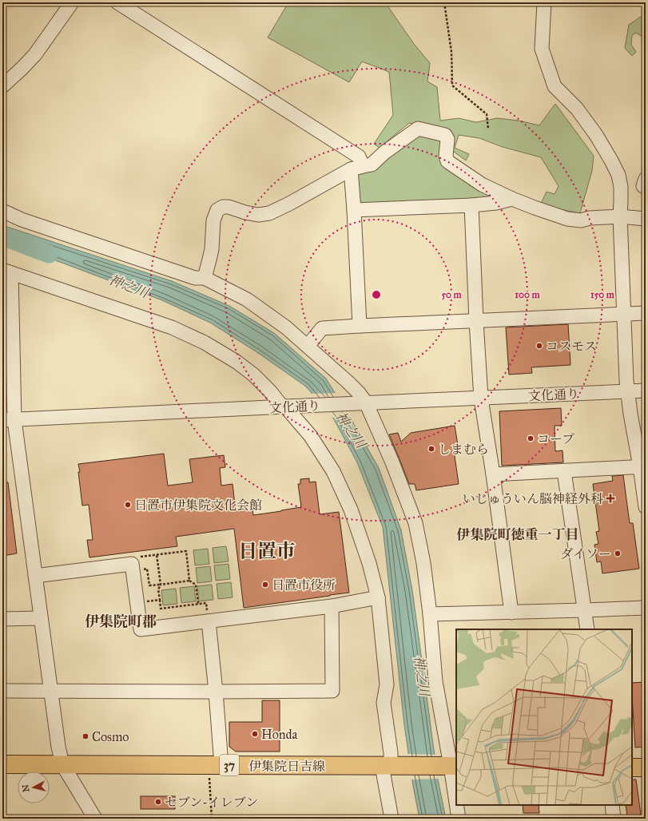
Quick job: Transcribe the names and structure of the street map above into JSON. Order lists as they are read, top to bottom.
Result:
{
  "streets": {
    "main road": ["37", "伊集院日吉線"],
    "street": ["文化通り"]
  },
  "districts": ["伊集院町徳重一丁目", "日置市", "伊集院町郡"],
  "water": ["神之川"],
  "places": {
    "other": [
      "コスモス",
      "コープ",
      "しまむら",
      "日置市伊集院文化会館",
      "ダイソー",
      "日置市役所",
      "Honda",
      "Cosmo",
      "セブン-イレブン"
    ],
    "health": ["いじゅういん脳神経外科"]
  },
  "north": "left",
  "rings": ["50 m", "100 m", "150 m"]
}
